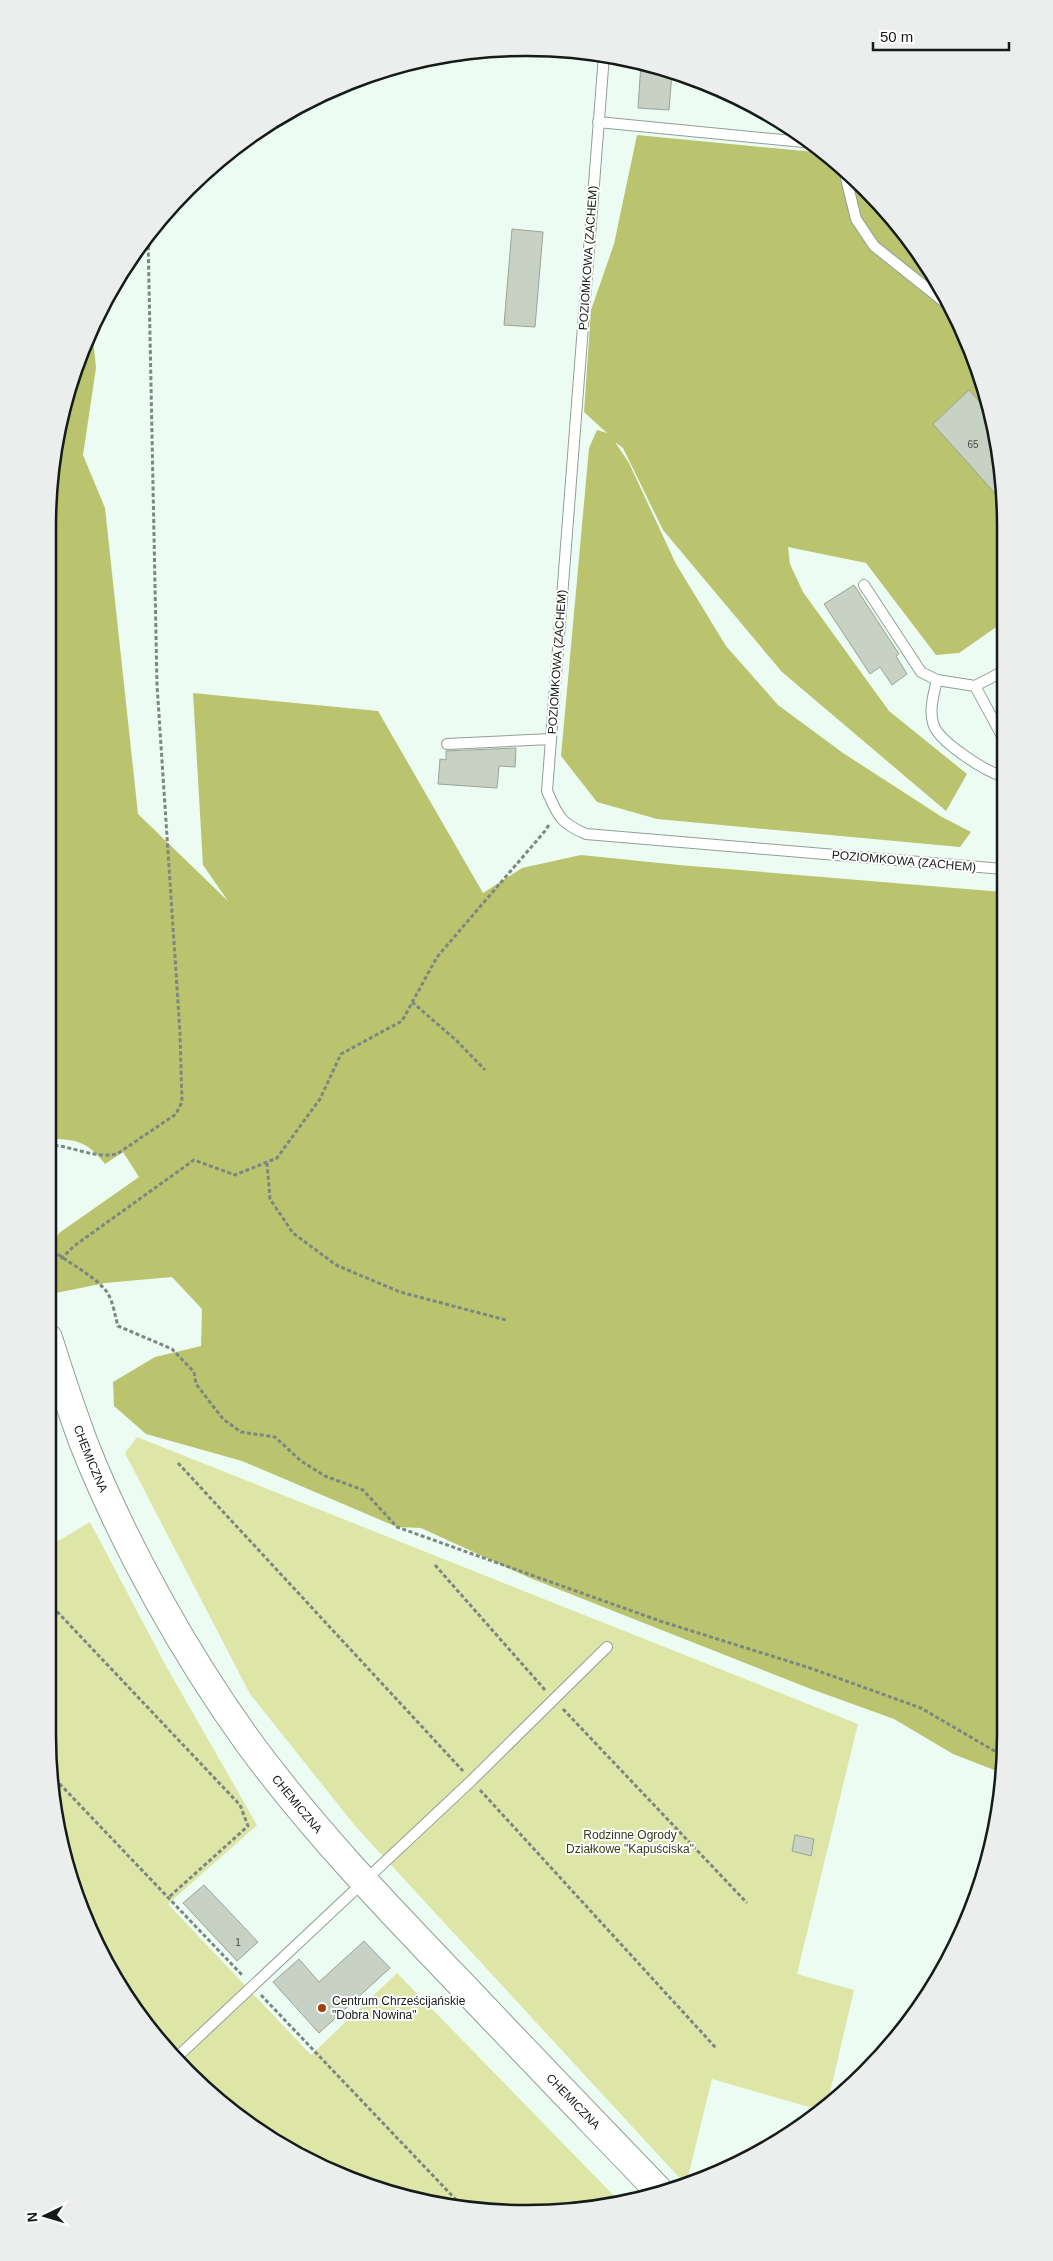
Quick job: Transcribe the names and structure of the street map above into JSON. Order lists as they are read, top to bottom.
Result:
{
  "streets": {
    "street": ["CHEMICZNA"],
    "lane": ["POZIOMKOWA (ZACHEM)"]
  },
  "parks": ["Rodzinne Ogrody Działkowe \"Kapuściska\""],
  "places": ["Centrum Chrześcijańskie \"Dobra Nowina\""],
  "house_numbers": ["65", "1"],
  "scale_bar": "50 m",
  "north": "left"
}
